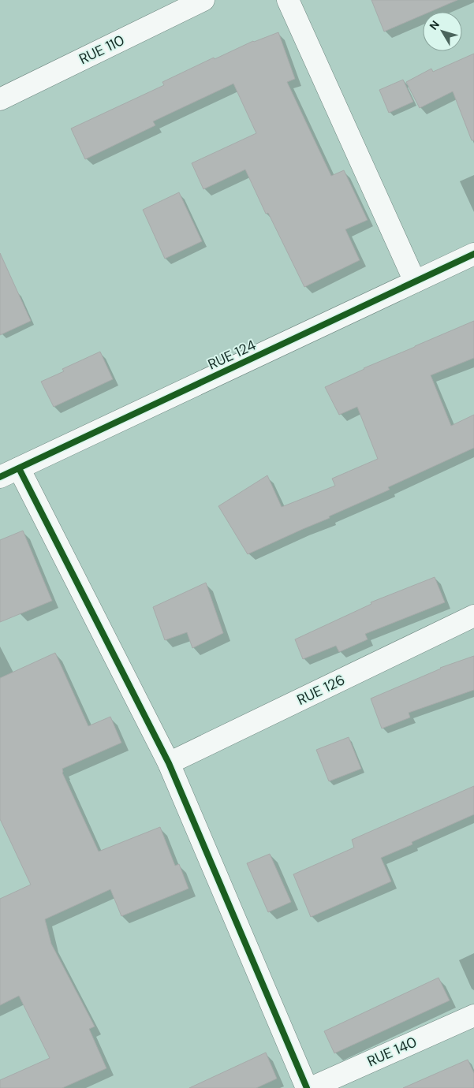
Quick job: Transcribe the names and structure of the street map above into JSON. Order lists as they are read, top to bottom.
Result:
{
  "streets": {
    "street": [
      "RUE 110",
      "RUE 124",
      "RUE 126",
      "RUE 140"
    ]
  },
  "north": "top left"
}
